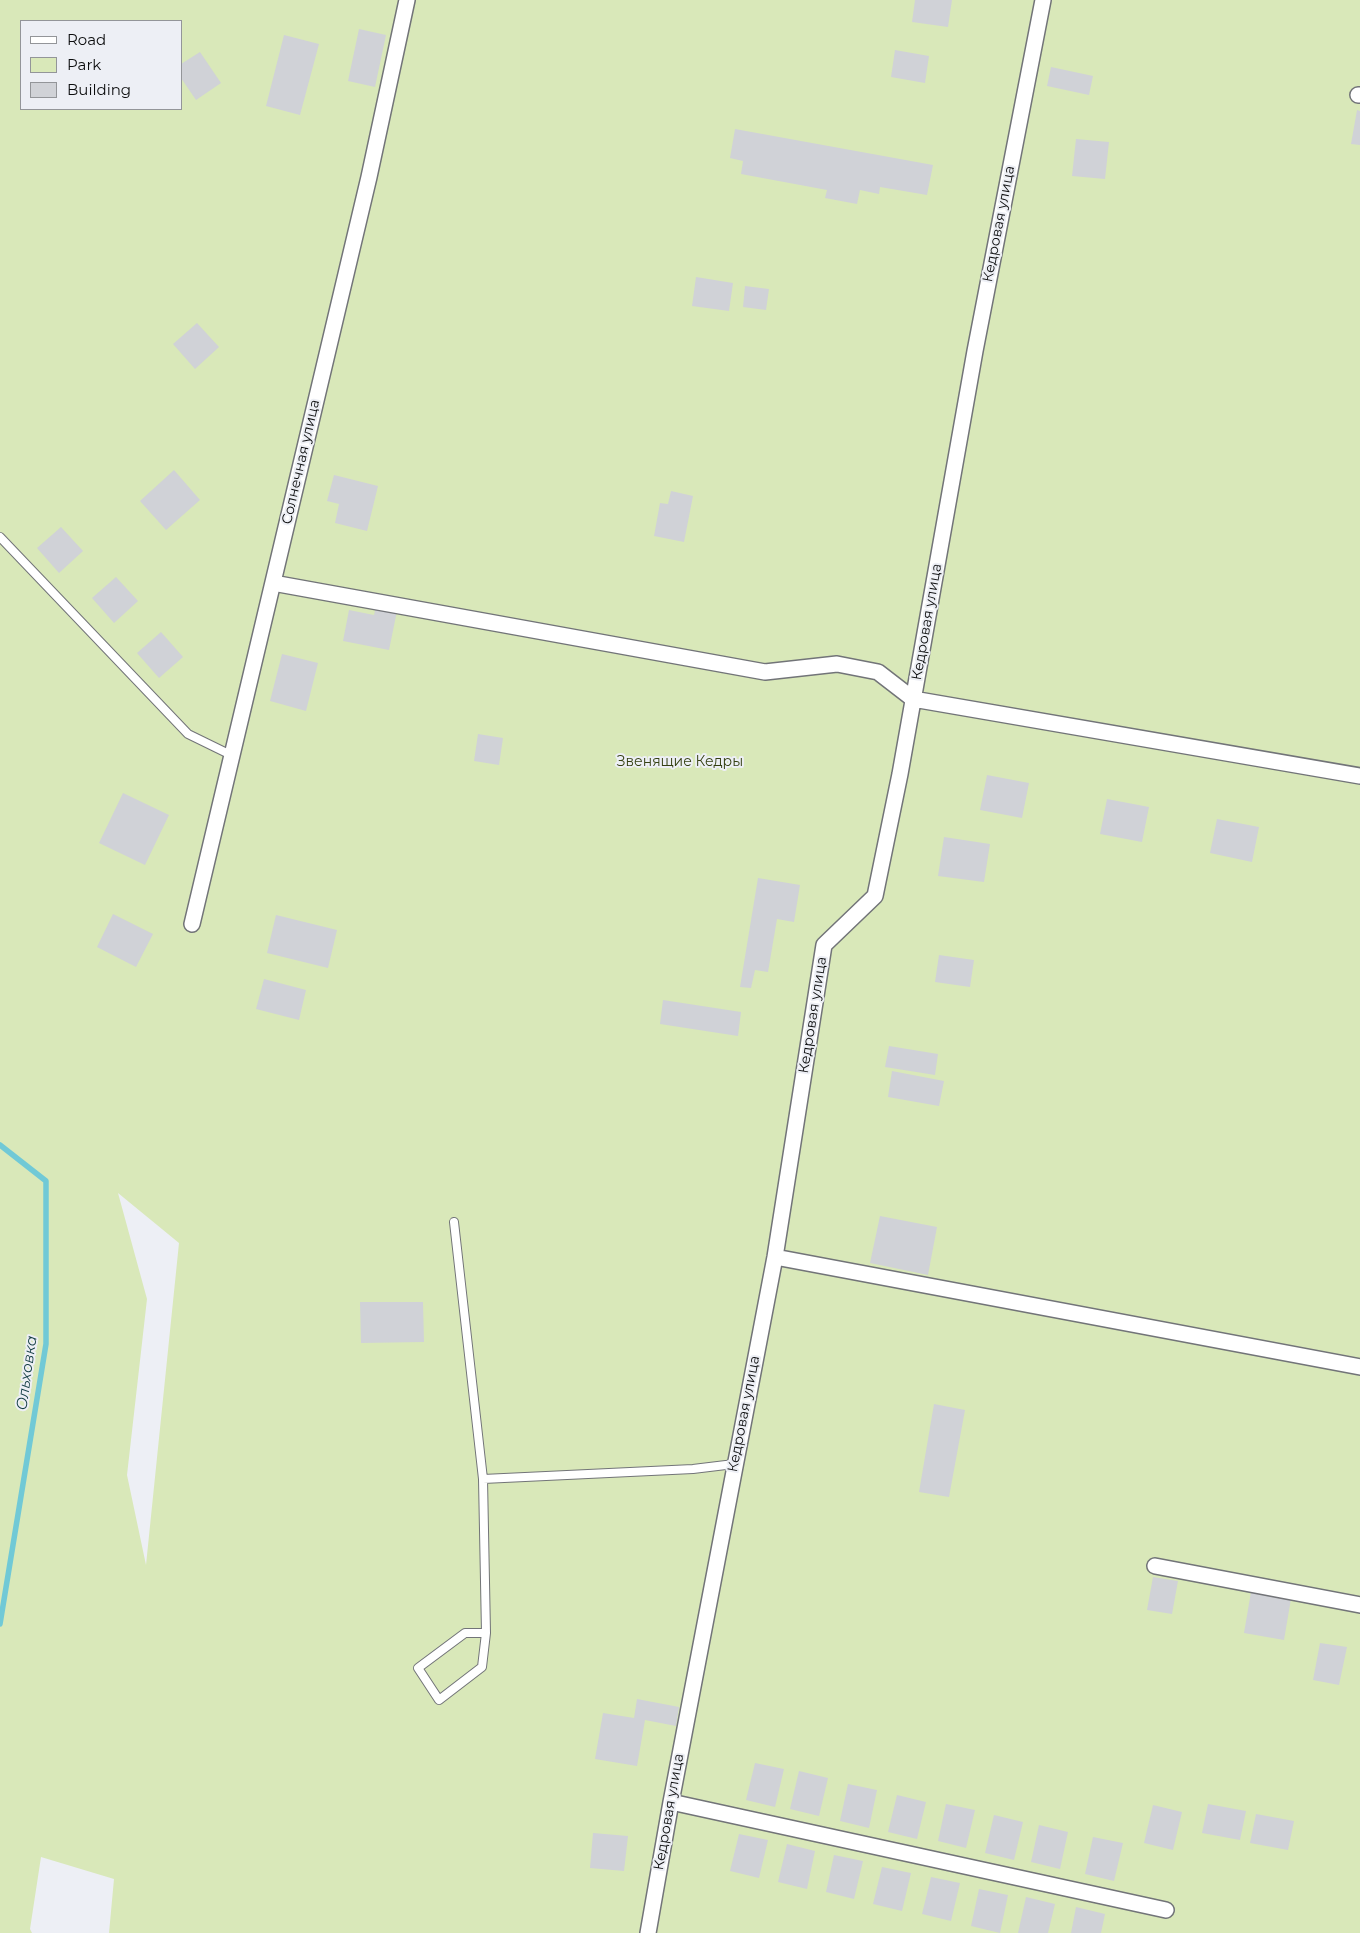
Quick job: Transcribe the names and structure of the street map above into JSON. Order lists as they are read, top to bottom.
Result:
{
  "streets": {
    "street": ["Кедровая улица", "Солнечная улица"]
  },
  "water": ["Ольховка"],
  "parks": ["Звенящие Кедры"],
  "legend": ["Road", "Park", "Building"]
}
